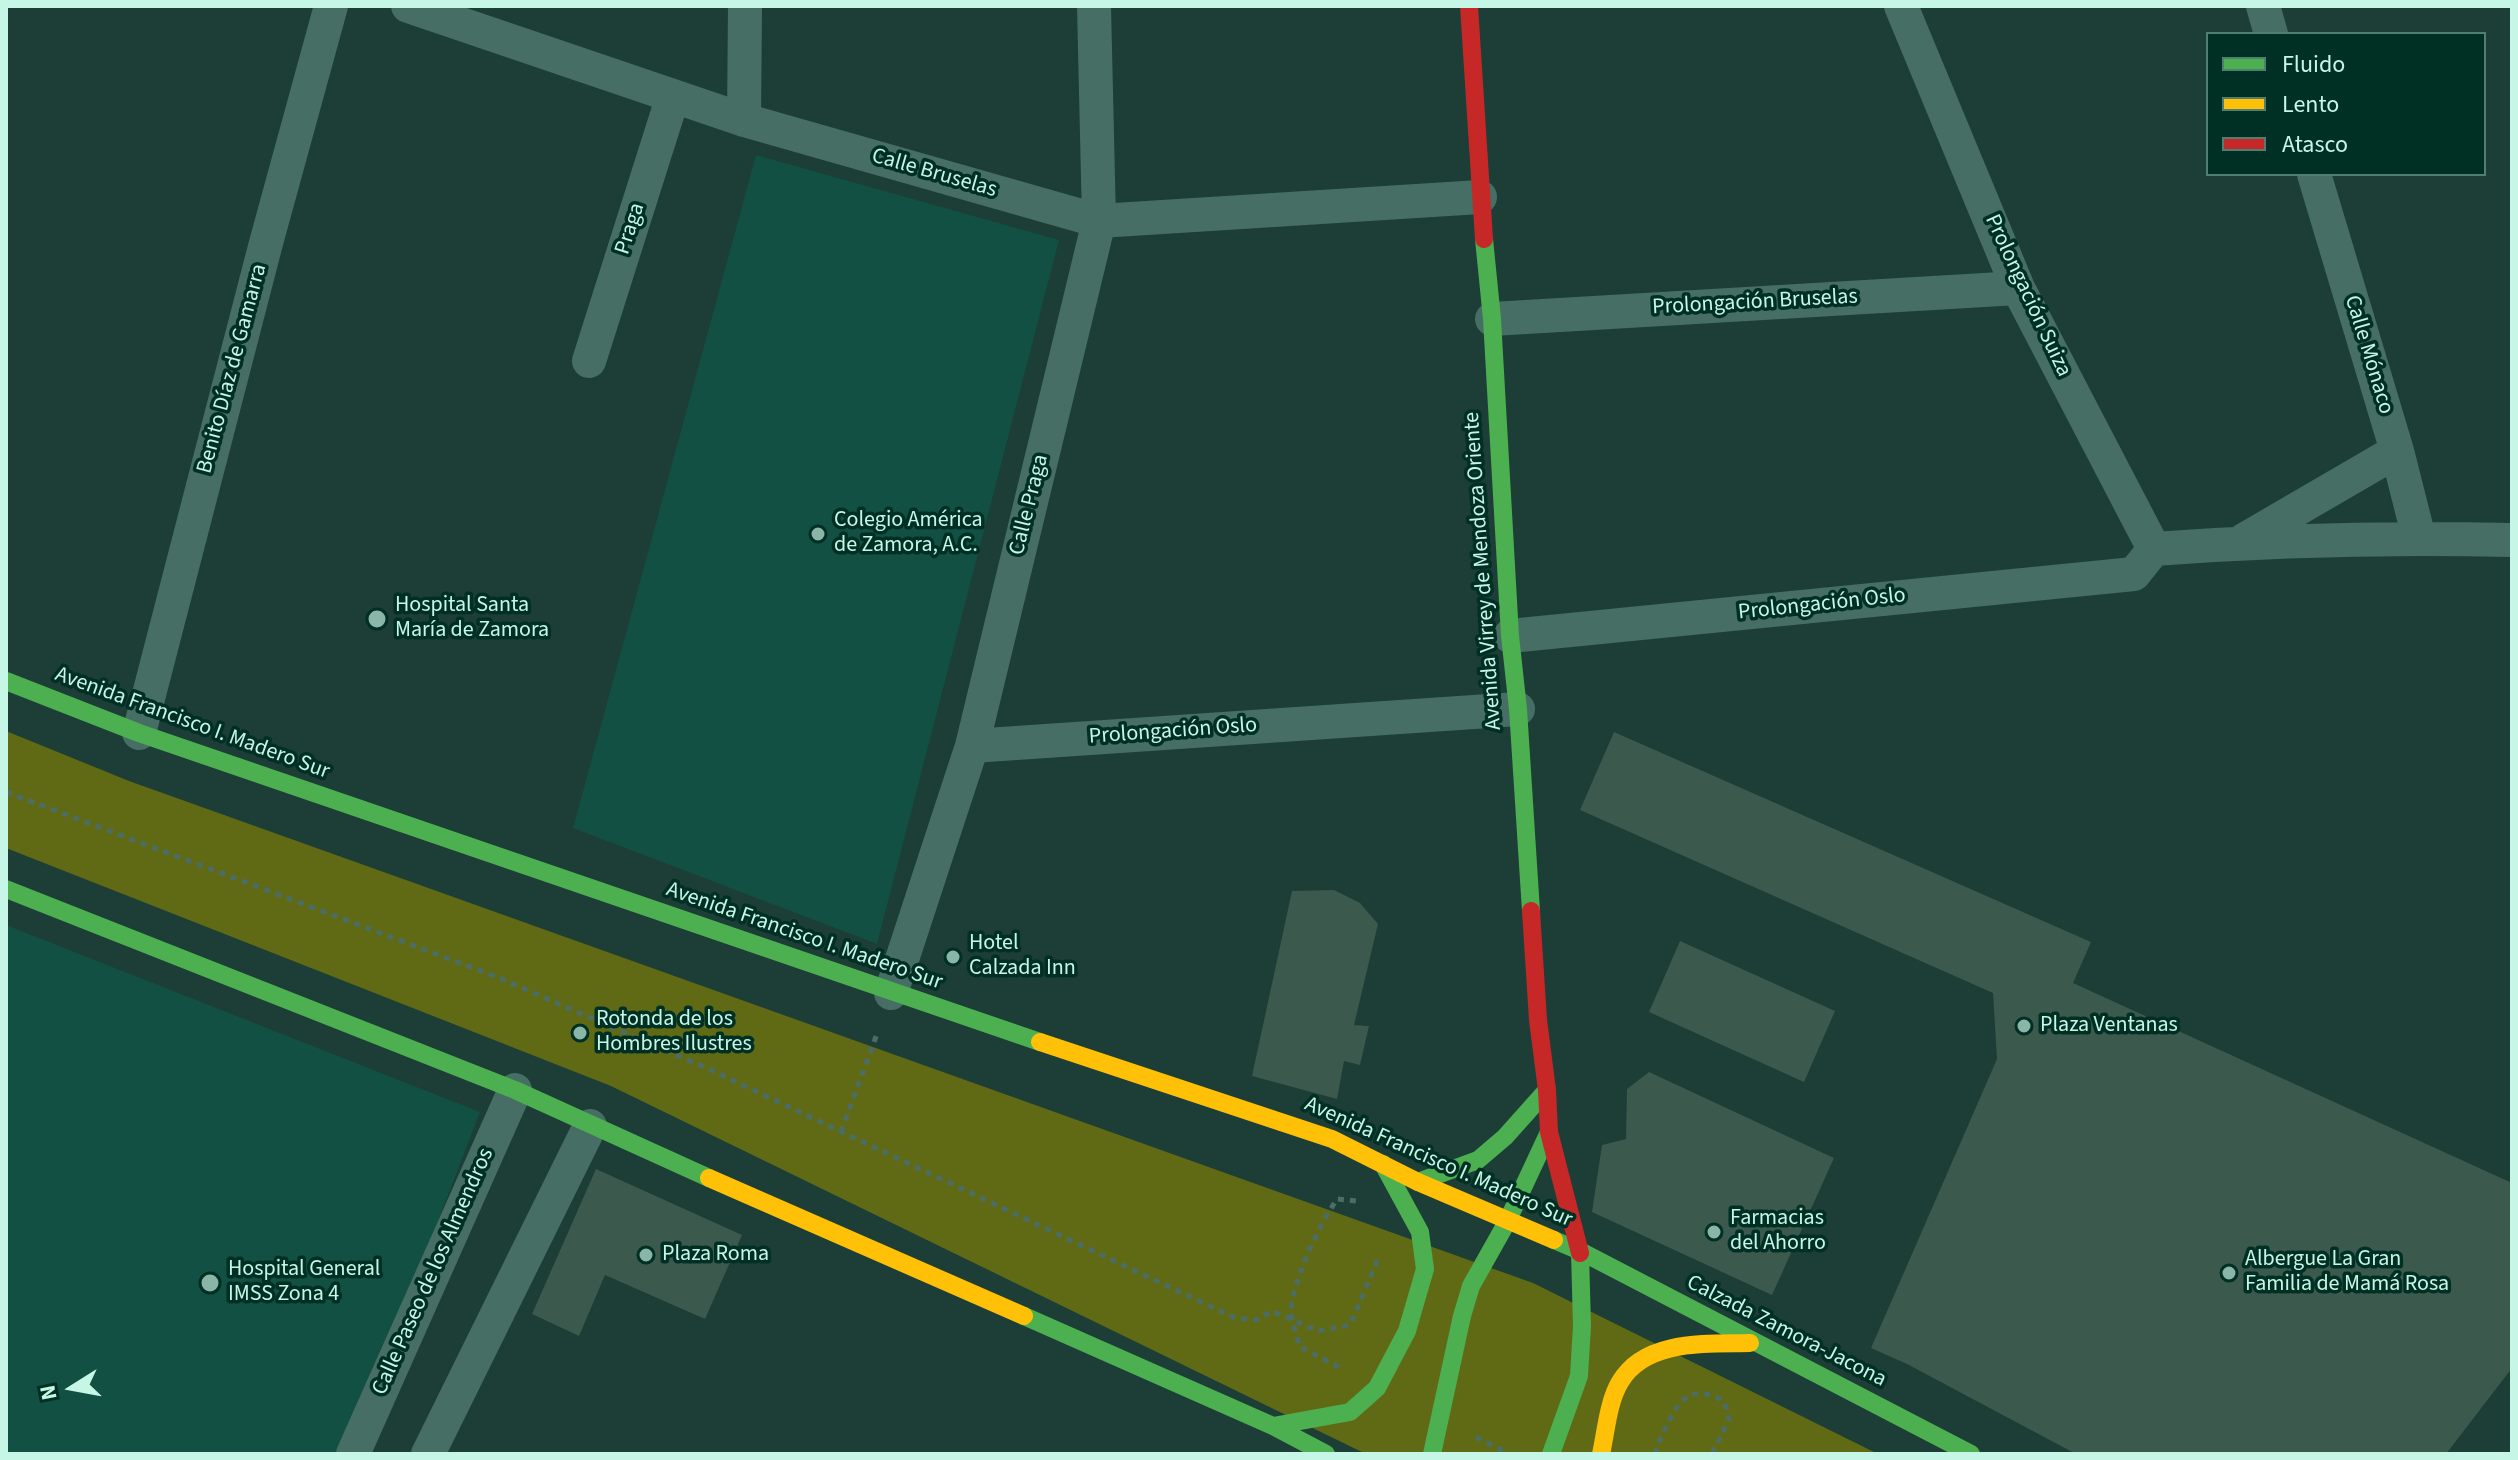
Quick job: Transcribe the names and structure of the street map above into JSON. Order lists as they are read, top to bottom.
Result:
{
  "streets": {
    "main road": ["Avenida Virrey de Mendoza Oriente", "Avenida Francisco I. Madero Sur", "Calzada Zamora-Jacona"],
    "street": [
      "Calle Bruselas",
      "Praga",
      "Prolongación Suiza",
      "Prolongación Bruselas",
      "Calle Mónaco",
      "Benito Díaz de Gamarra",
      "Calle Praga",
      "Prolongación Oslo",
      "Calle Paseo de los Almendros"
    ]
  },
  "crossings": [
    ["Calle Bruselas", "Praga"],
    ["Calle Bruselas", "Calle Praga"],
    ["Calle Bruselas", "Avenida Virrey de Mendoza Oriente"],
    ["Prolongación Suiza", "Prolongación Bruselas"],
    ["Prolongación Suiza", "Prolongación Oslo"],
    ["Prolongación Bruselas", "Avenida Virrey de Mendoza Oriente"],
    ["Calle Mónaco", "Prolongación Oslo"],
    ["Benito Díaz de Gamarra", "Avenida Francisco I. Madero Sur"],
    ["Calle Praga", "Prolongación Oslo"],
    ["Calle Praga", "Avenida Francisco I. Madero Sur"],
    ["Avenida Virrey de Mendoza Oriente", "Prolongación Oslo"],
    ["Avenida Virrey de Mendoza Oriente", "Avenida Francisco I. Madero Sur"],
    ["Avenida Virrey de Mendoza Oriente", "Calzada Zamora-Jacona"],
    ["Avenida Francisco I. Madero Sur", "Calzada Zamora-Jacona"]
  ],
  "places": [
    "Colegio América de Zamora, A.C.",
    "Hospital Santa María de Zamora",
    "Hotel Calzada Inn",
    "Plaza Ventanas",
    "Rotonda de los Hombres Ilustres",
    "Farmacias del Ahorro",
    "Plaza Roma",
    "Albergue La Gran Familia de Mamá Rosa",
    "Hospital General IMSS Zona 4"
  ],
  "legend": ["Fluido", "Lento", "Atasco"],
  "north": "left"
}
